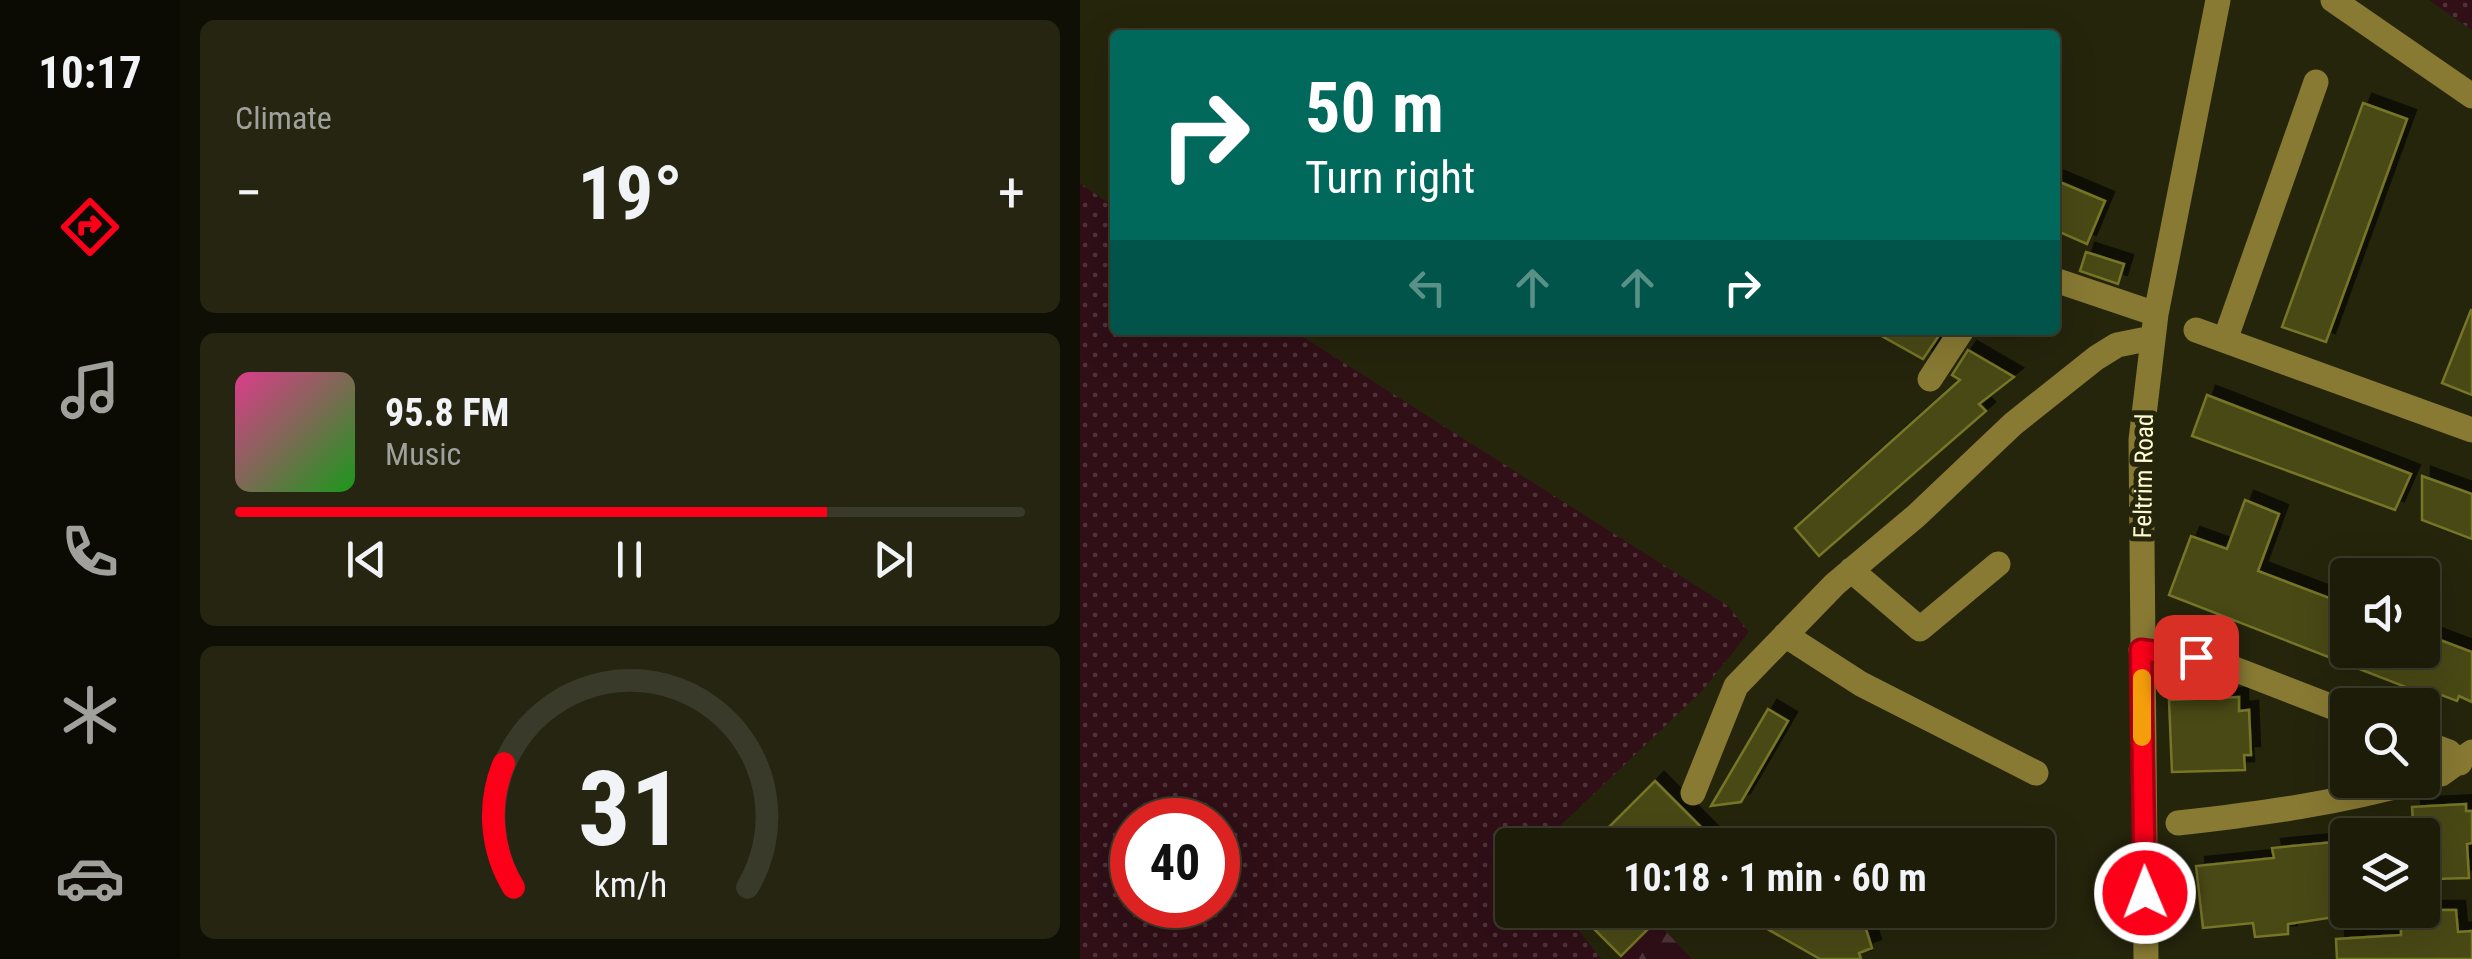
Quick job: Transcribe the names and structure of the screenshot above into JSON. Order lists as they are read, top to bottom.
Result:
{
  "streets": {
    "street": ["Feltrim Road"]
  },
  "page": {
    "tabs": "10:17",
    "tile": "Climate",
    "turn": ["50 m", "Turn right"],
    "heat": ["−", "19°", "+"],
    "song": ["95.8 FM", "Music"],
    "limit": "40",
    "trip": "10:18 · 1 min · 60 m",
    "gauge": ["31", "km/h"]
  }
}
